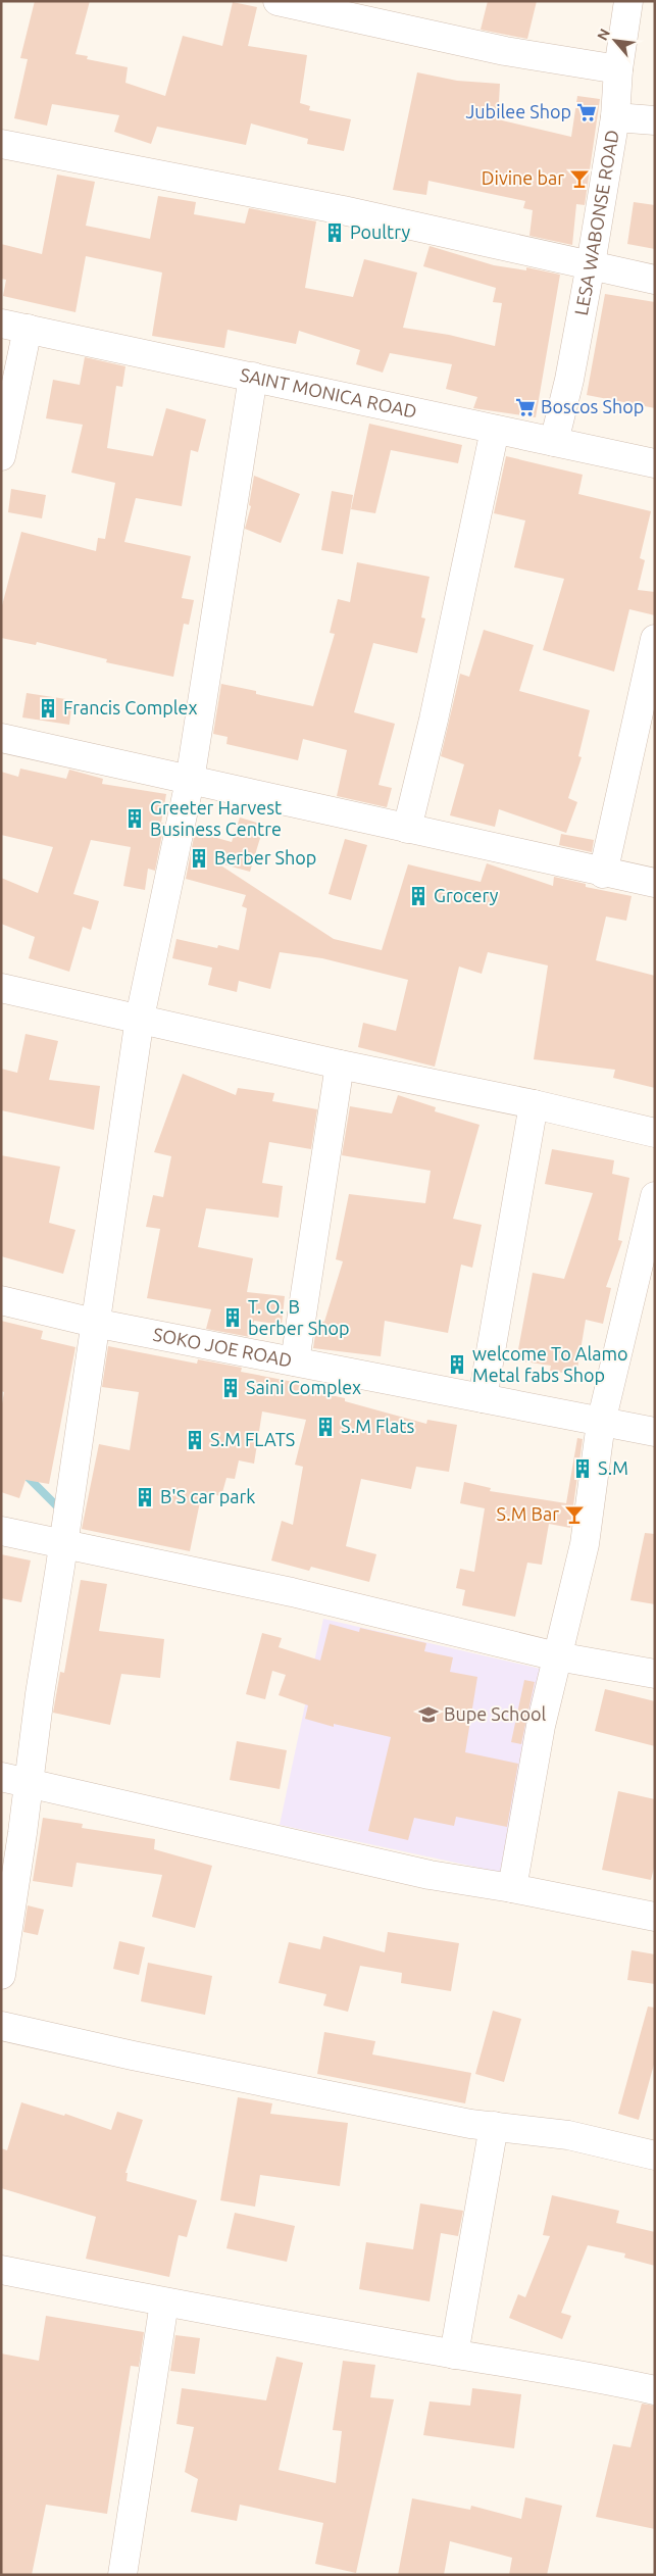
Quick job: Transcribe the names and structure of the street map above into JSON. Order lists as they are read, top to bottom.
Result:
{
  "streets": {
    "street": ["LESA WABONSE ROAD", "SAINT MONICA ROAD", "SOKO JOE ROAD"]
  },
  "crossings": [
    ["LESA WABONSE ROAD", "SAINT MONICA ROAD"]
  ],
  "places": {
    "supermarket": ["Jubilee Shop", "Boscos Shop"],
    "bar": ["Divine bar", "S.M Bar"],
    "building": [
      "Poultry",
      "Francis Complex",
      "Greeter Harvest Business Centre",
      "Berber Shop",
      "Grocery",
      "T. O. B berber Shop",
      "welcome To Alamo Metal fabs Shop",
      "Saini Complex",
      "S.M Flats",
      "S.M FLATS",
      "S.M",
      "B'S car park"
    ],
    "school or university": ["Bupe School"]
  },
  "north": "top left"
}
